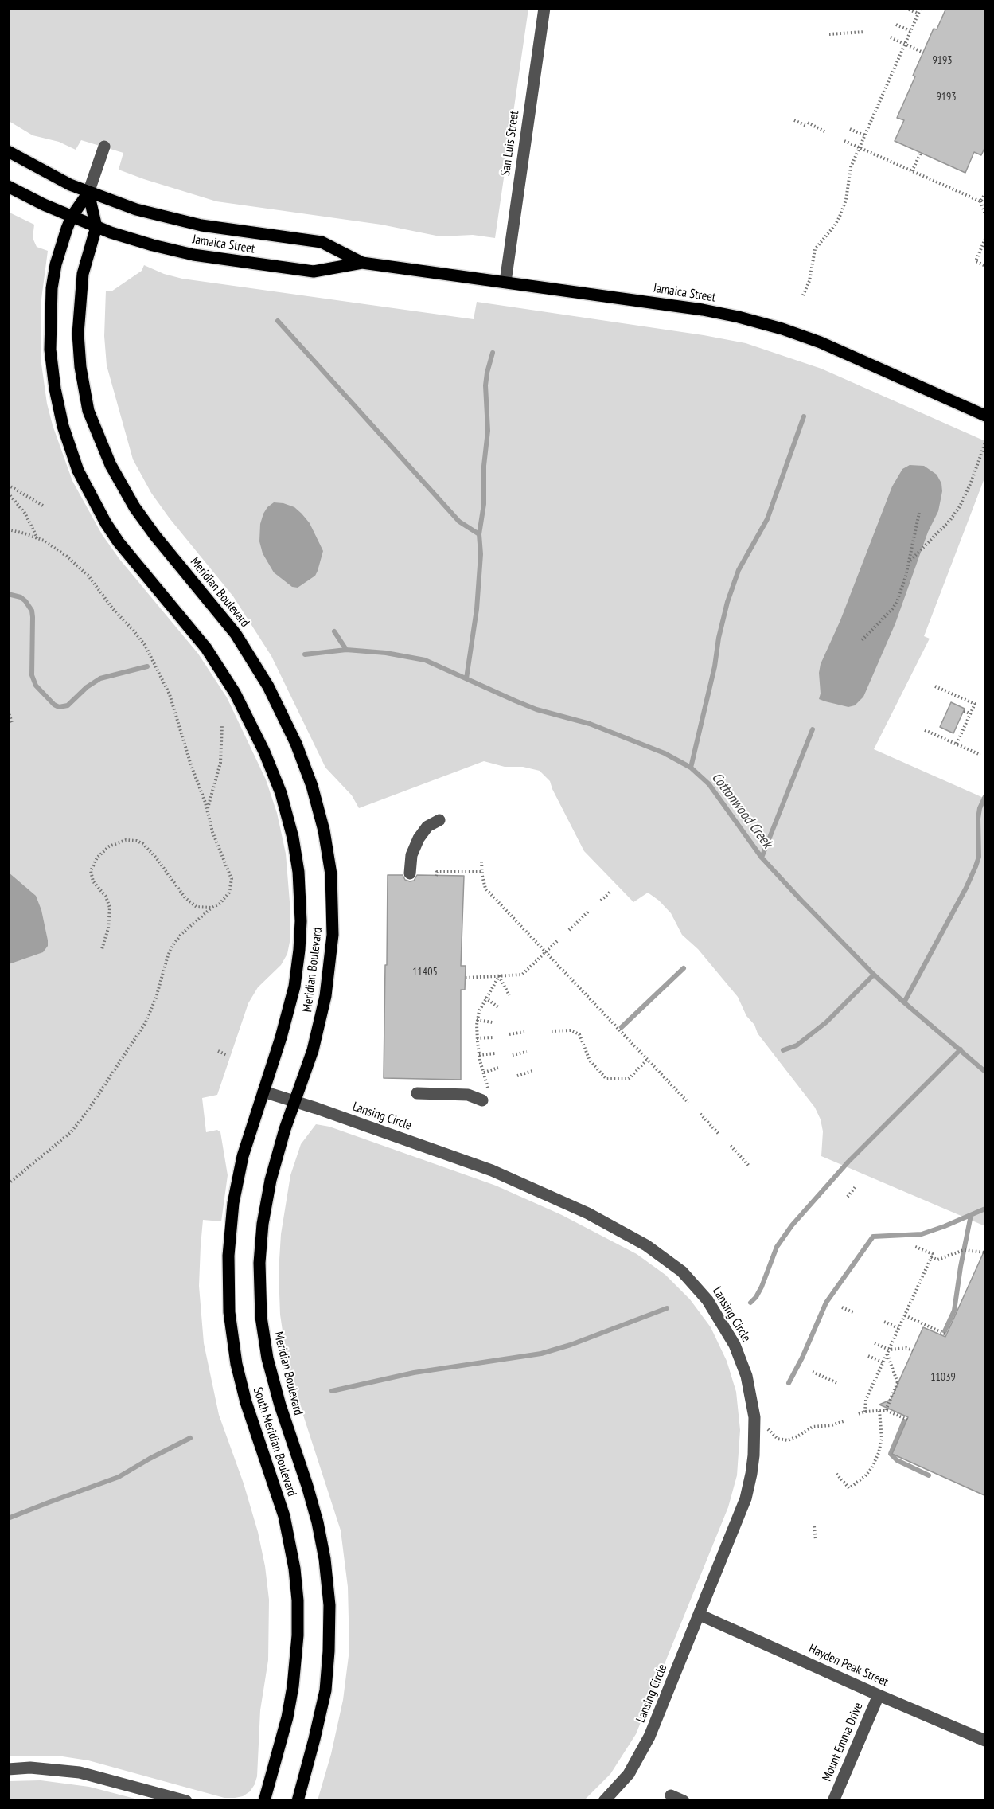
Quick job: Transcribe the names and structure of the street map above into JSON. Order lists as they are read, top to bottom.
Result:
{
  "streets": {
    "main road": ["Jamaica Street", "Meridian Boulevard", "South Meridian Boulevard"],
    "street": [
      "San Luis Street",
      "Lansing Circle",
      "Hayden Peak Street",
      "Mount Emma Drive"
    ]
  },
  "crossings": [
    ["San Luis Street", "Jamaica Street"],
    ["Jamaica Street", "Meridian Boulevard"],
    ["Meridian Boulevard", "Lansing Circle"],
    ["Meridian Boulevard", "South Meridian Boulevard"],
    ["Lansing Circle", "South Meridian Boulevard"],
    ["Lansing Circle", "Hayden Peak Street"],
    ["Hayden Peak Street", "Mount Emma Drive"]
  ],
  "water": ["Cottonwood Creek"],
  "house_numbers": [
    "9193",
    "9193",
    "11405",
    "11039"
  ]
}
